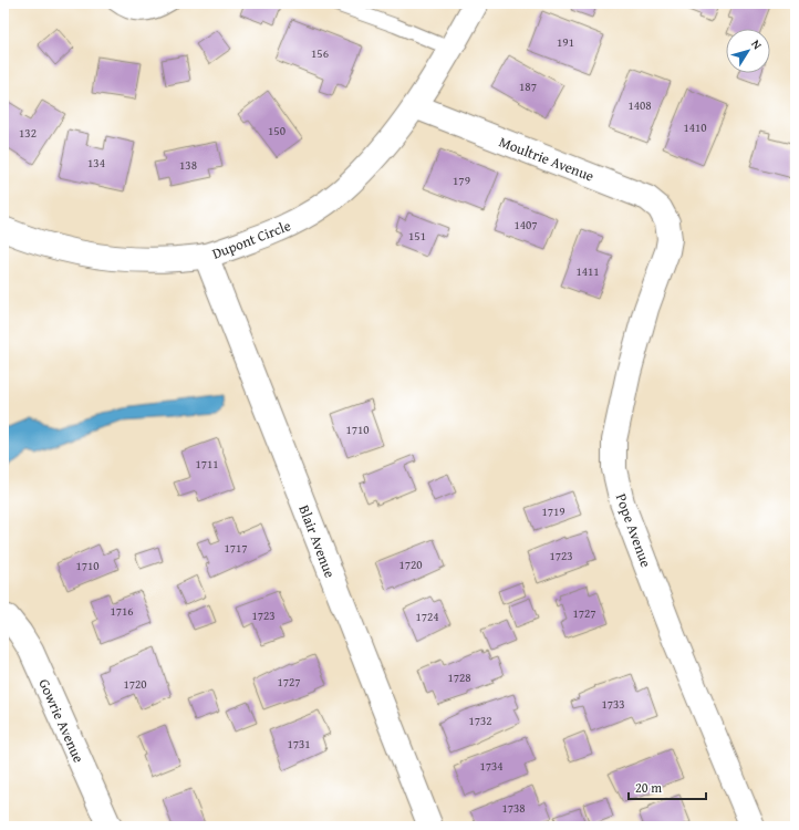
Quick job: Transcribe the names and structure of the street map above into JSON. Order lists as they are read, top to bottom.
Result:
{
  "streets": {
    "street": [
      "Moultrie Avenue",
      "Dupont Circle",
      "Pope Avenue",
      "Blair Avenue",
      "Gowrie Avenue"
    ]
  },
  "crossings": [
    ["Moultrie Avenue", "Dupont Circle"],
    ["Moultrie Avenue", "Pope Avenue"],
    ["Dupont Circle", "Blair Avenue"]
  ],
  "house_numbers": [
    "191",
    "156",
    "187",
    "1408",
    "1410",
    "150",
    "132",
    "134",
    "138",
    "179",
    "1407",
    "151",
    "1411",
    "1710",
    "1711",
    "1719",
    "1717",
    "1723",
    "1720",
    "1710",
    "1716",
    "1727",
    "1723",
    "1724",
    "1728",
    "1727",
    "1720",
    "1733",
    "1732",
    "1731",
    "1734",
    "1738"
  ],
  "scale_bar": "20 m",
  "north": "top right"
}
